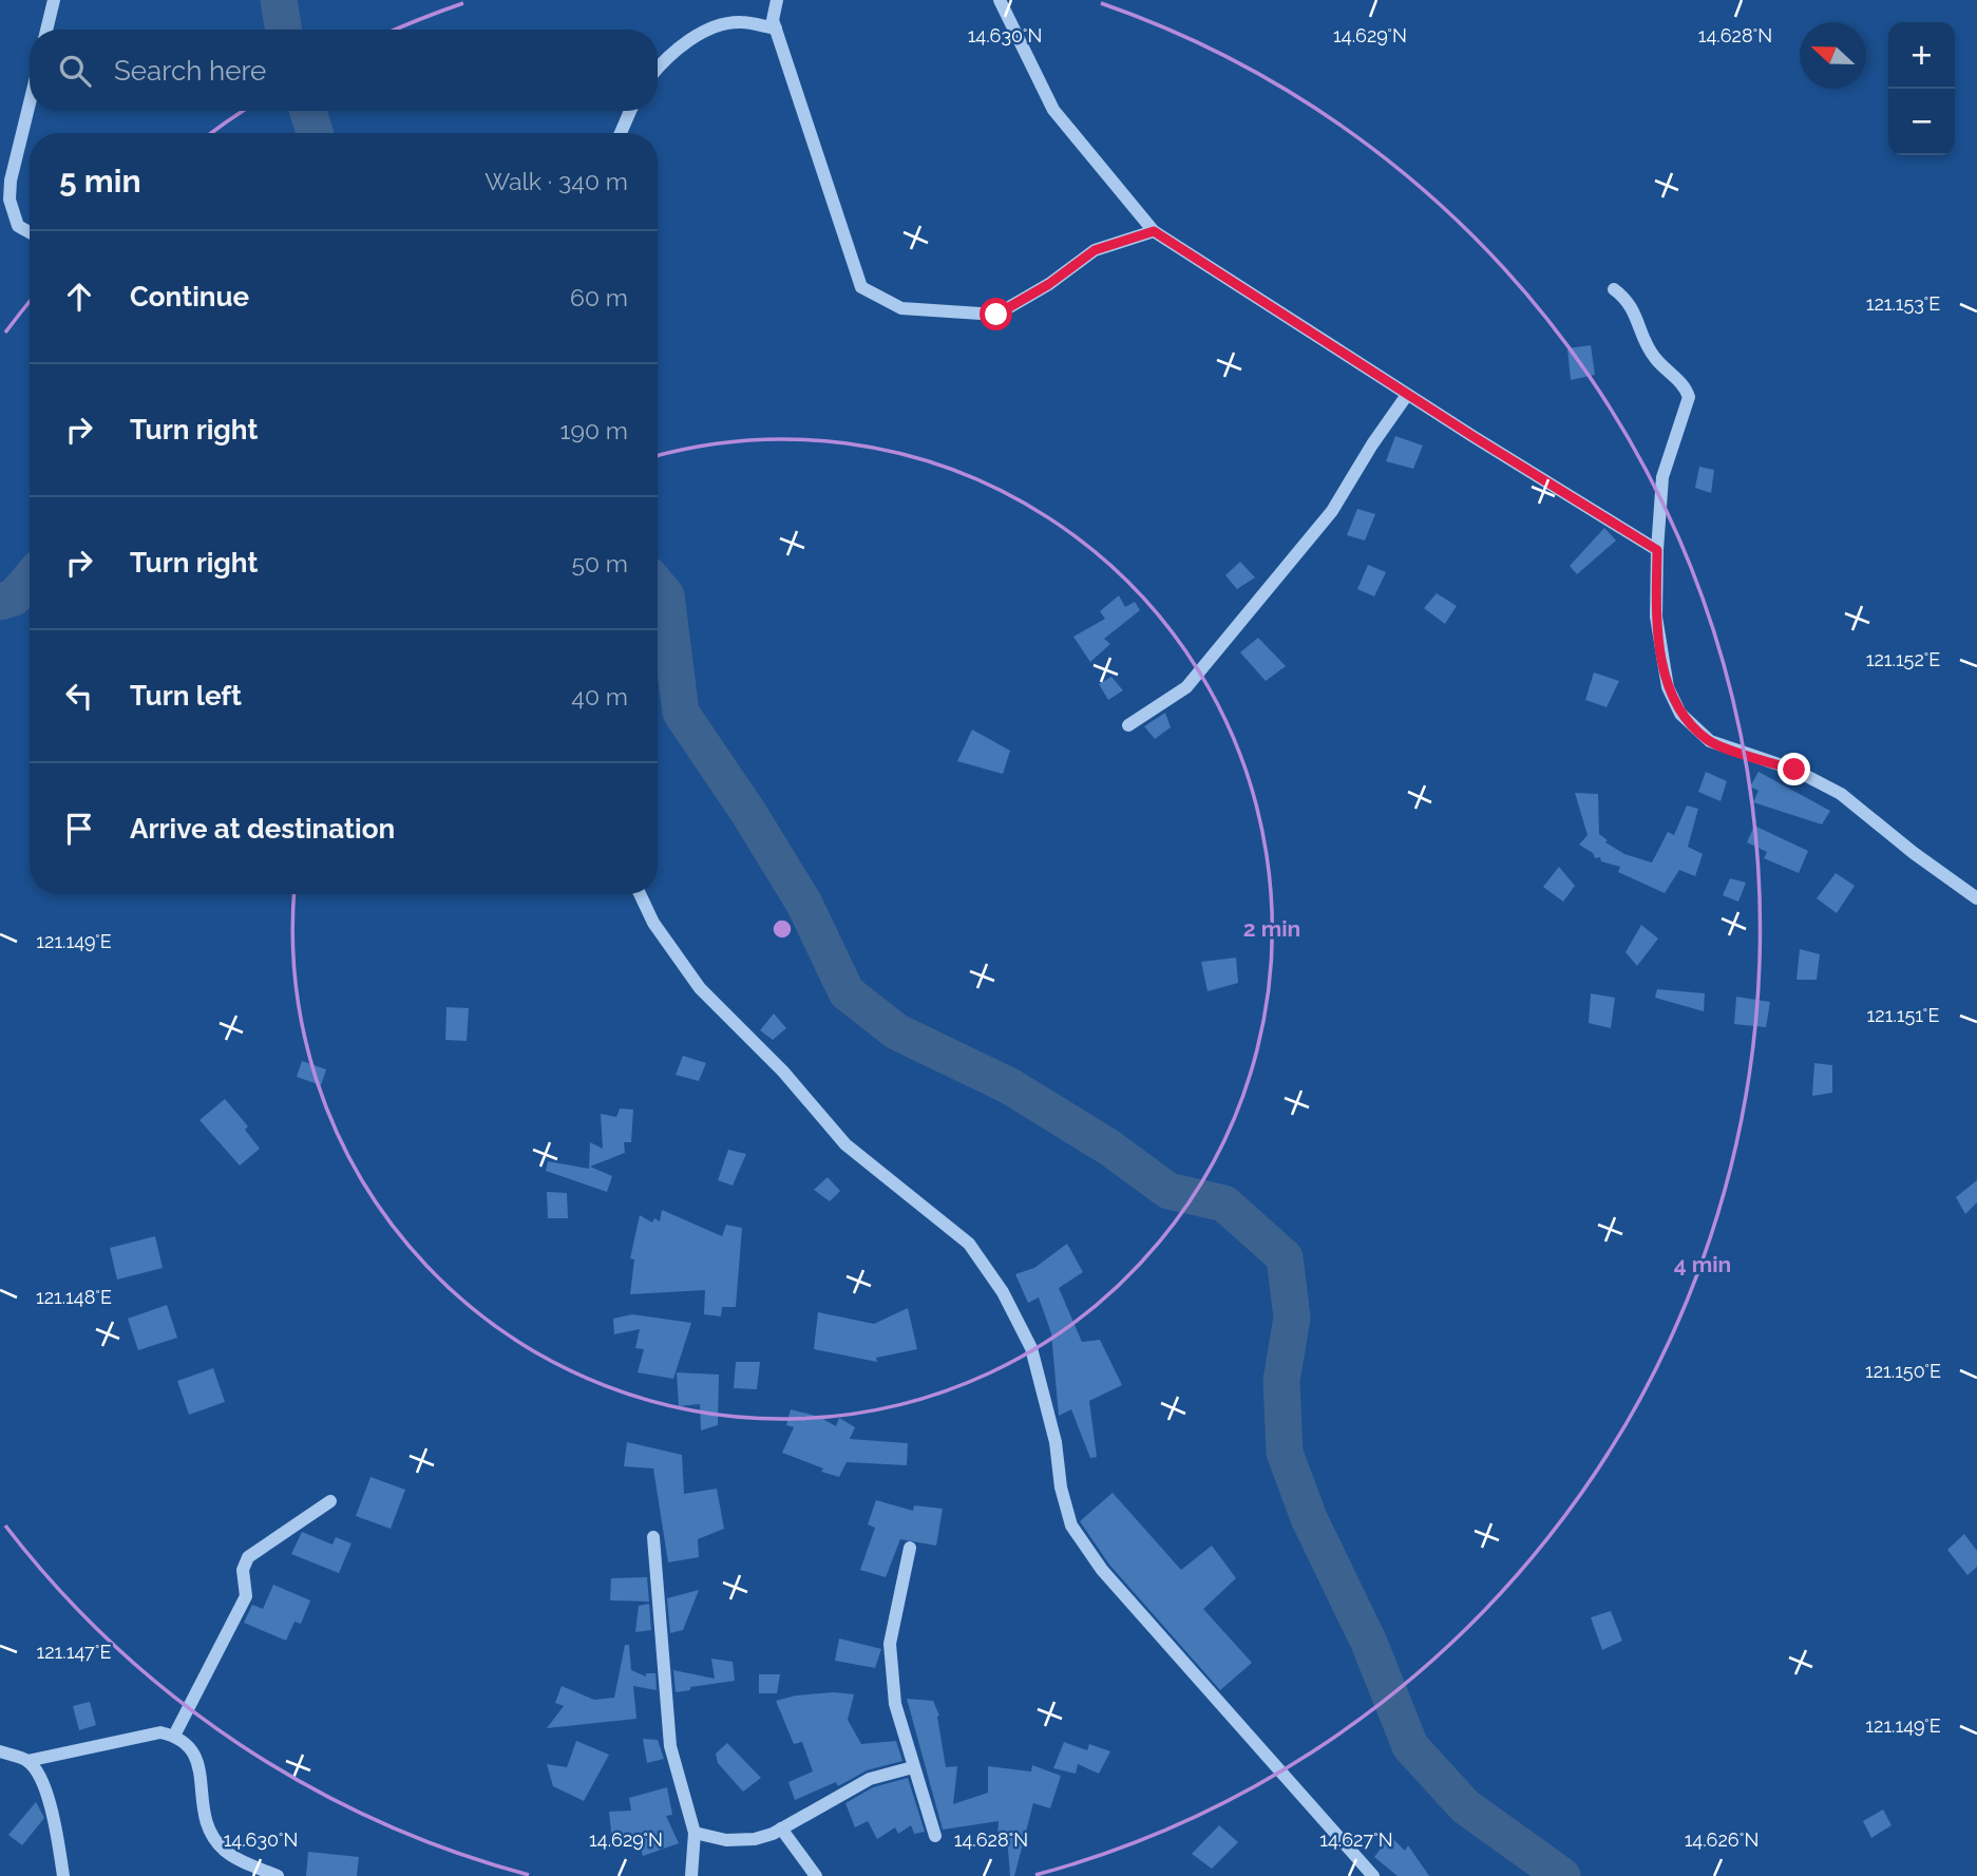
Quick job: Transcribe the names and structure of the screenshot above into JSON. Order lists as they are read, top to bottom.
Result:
{
  "north": "left",
  "page": {
    "map_buttons": ["+", "−"],
    "search": "Search here",
    "heading": ["5 min", "Walk · 340 m"],
    "list": [
      ["Continue", "60 m"],
      ["Turn right", "190 m"],
      ["Turn right", "50 m"],
      ["Turn left", "40 m"],
      "Arrive at destination"
    ]
  },
  "coordinates": [
    "14.630°N",
    "14.629°N",
    "14.628°N",
    "121.153°E",
    "121.152°E",
    "121.149°E",
    "121.151°E",
    "121.148°E",
    "121.150°E",
    "121.147°E",
    "14.627°N",
    "14.626°N"
  ],
  "rings": ["2 min", "4 min"]
}
